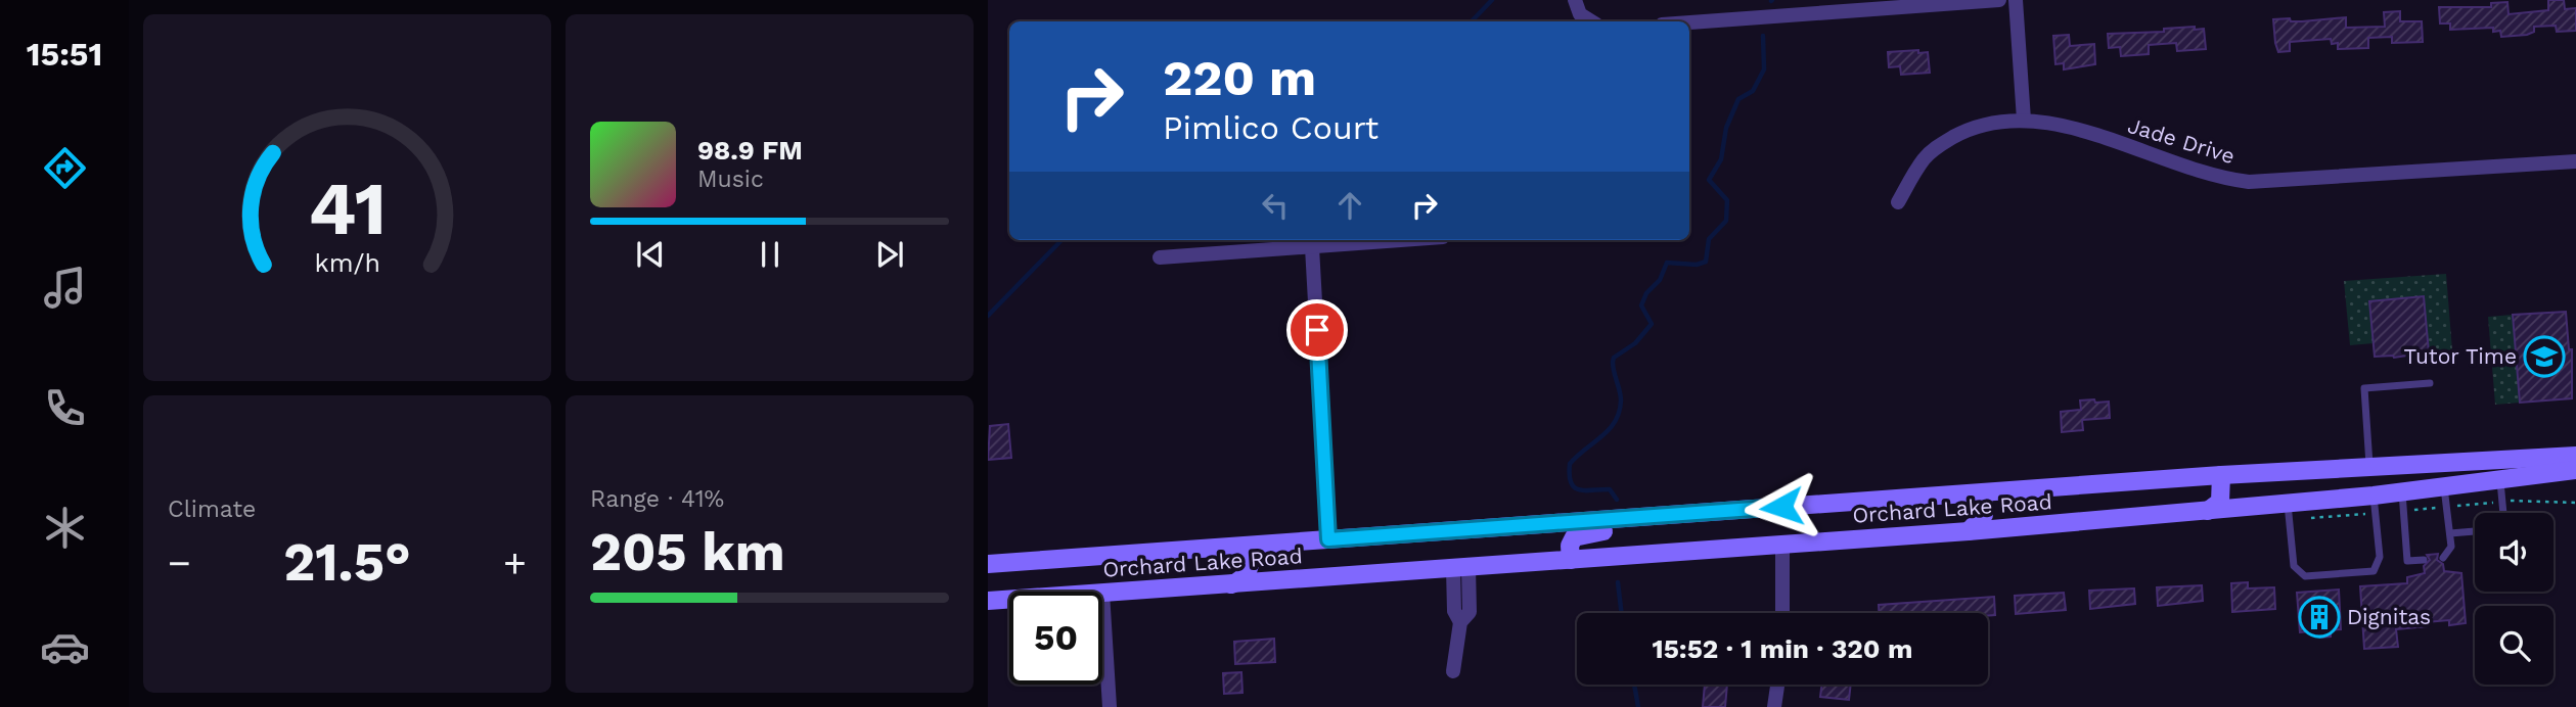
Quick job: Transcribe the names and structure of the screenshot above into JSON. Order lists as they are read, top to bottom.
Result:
{
  "streets": {
    "main road": ["Orchard Lake Road"],
    "street": ["Jade Drive"]
  },
  "places": {
    "school or university": ["Tutor Time"],
    "building": ["Dignitas"]
  },
  "page": {
    "tabs": "15:51",
    "turn": ["220 m", "Pimlico Court"],
    "song": ["98.9 FM", "Music"],
    "tile": [
      "Climate",
      ["Range · 41%", "205 km"]
    ],
    "heat": ["−", "21.5°", "+"],
    "limit": "50",
    "trip": "15:52 · 1 min · 320 m",
    "gauge": ["41", "km/h"]
  }
}
